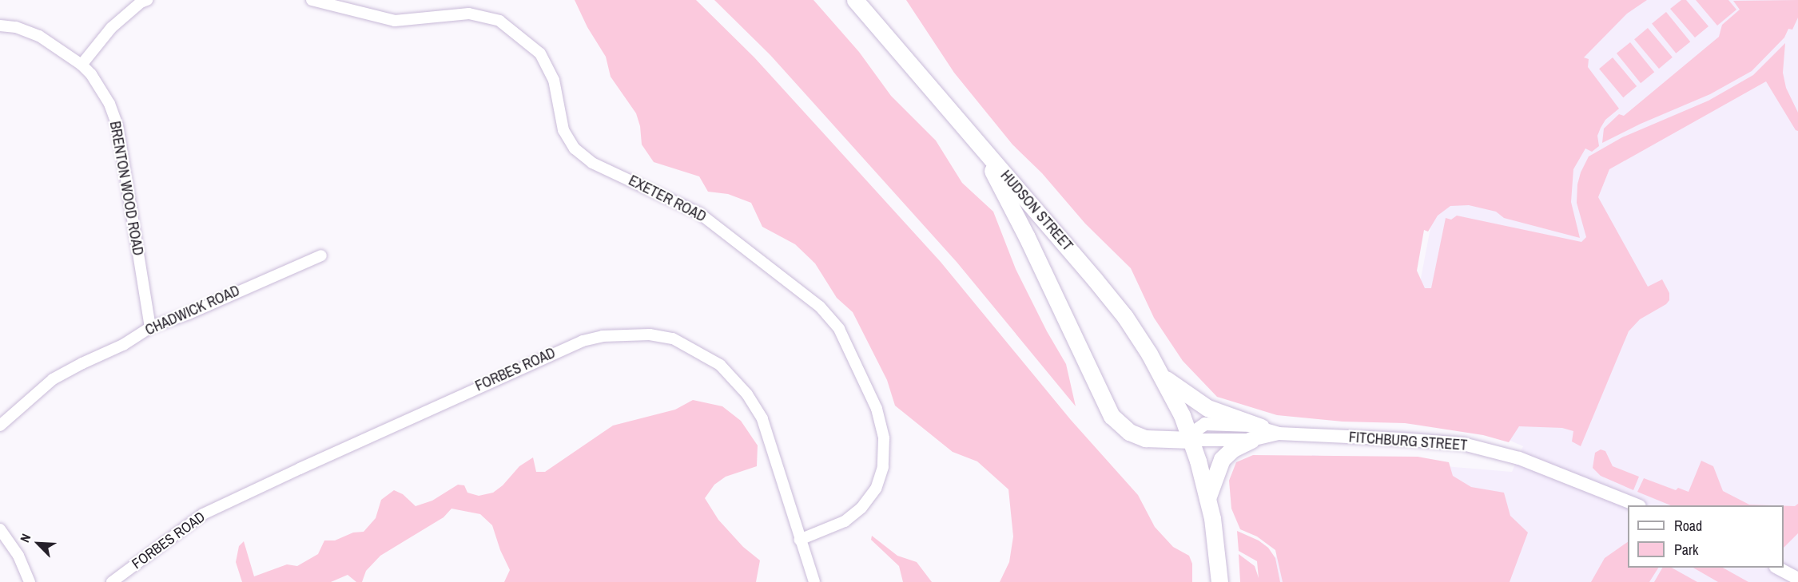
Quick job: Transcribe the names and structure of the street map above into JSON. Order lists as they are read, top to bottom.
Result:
{
  "streets": {
    "main road": ["HUDSON STREET"],
    "street": [
      "BRENTON WOOD ROAD",
      "EXETER ROAD",
      "CHADWICK ROAD",
      "FORBES ROAD",
      "FITCHBURG STREET"
    ]
  },
  "crossings": [
    ["BRENTON WOOD ROAD", "CHADWICK ROAD"],
    ["EXETER ROAD", "FORBES ROAD"]
  ],
  "legend": ["Road", "Park"],
  "north": "top left"
}
